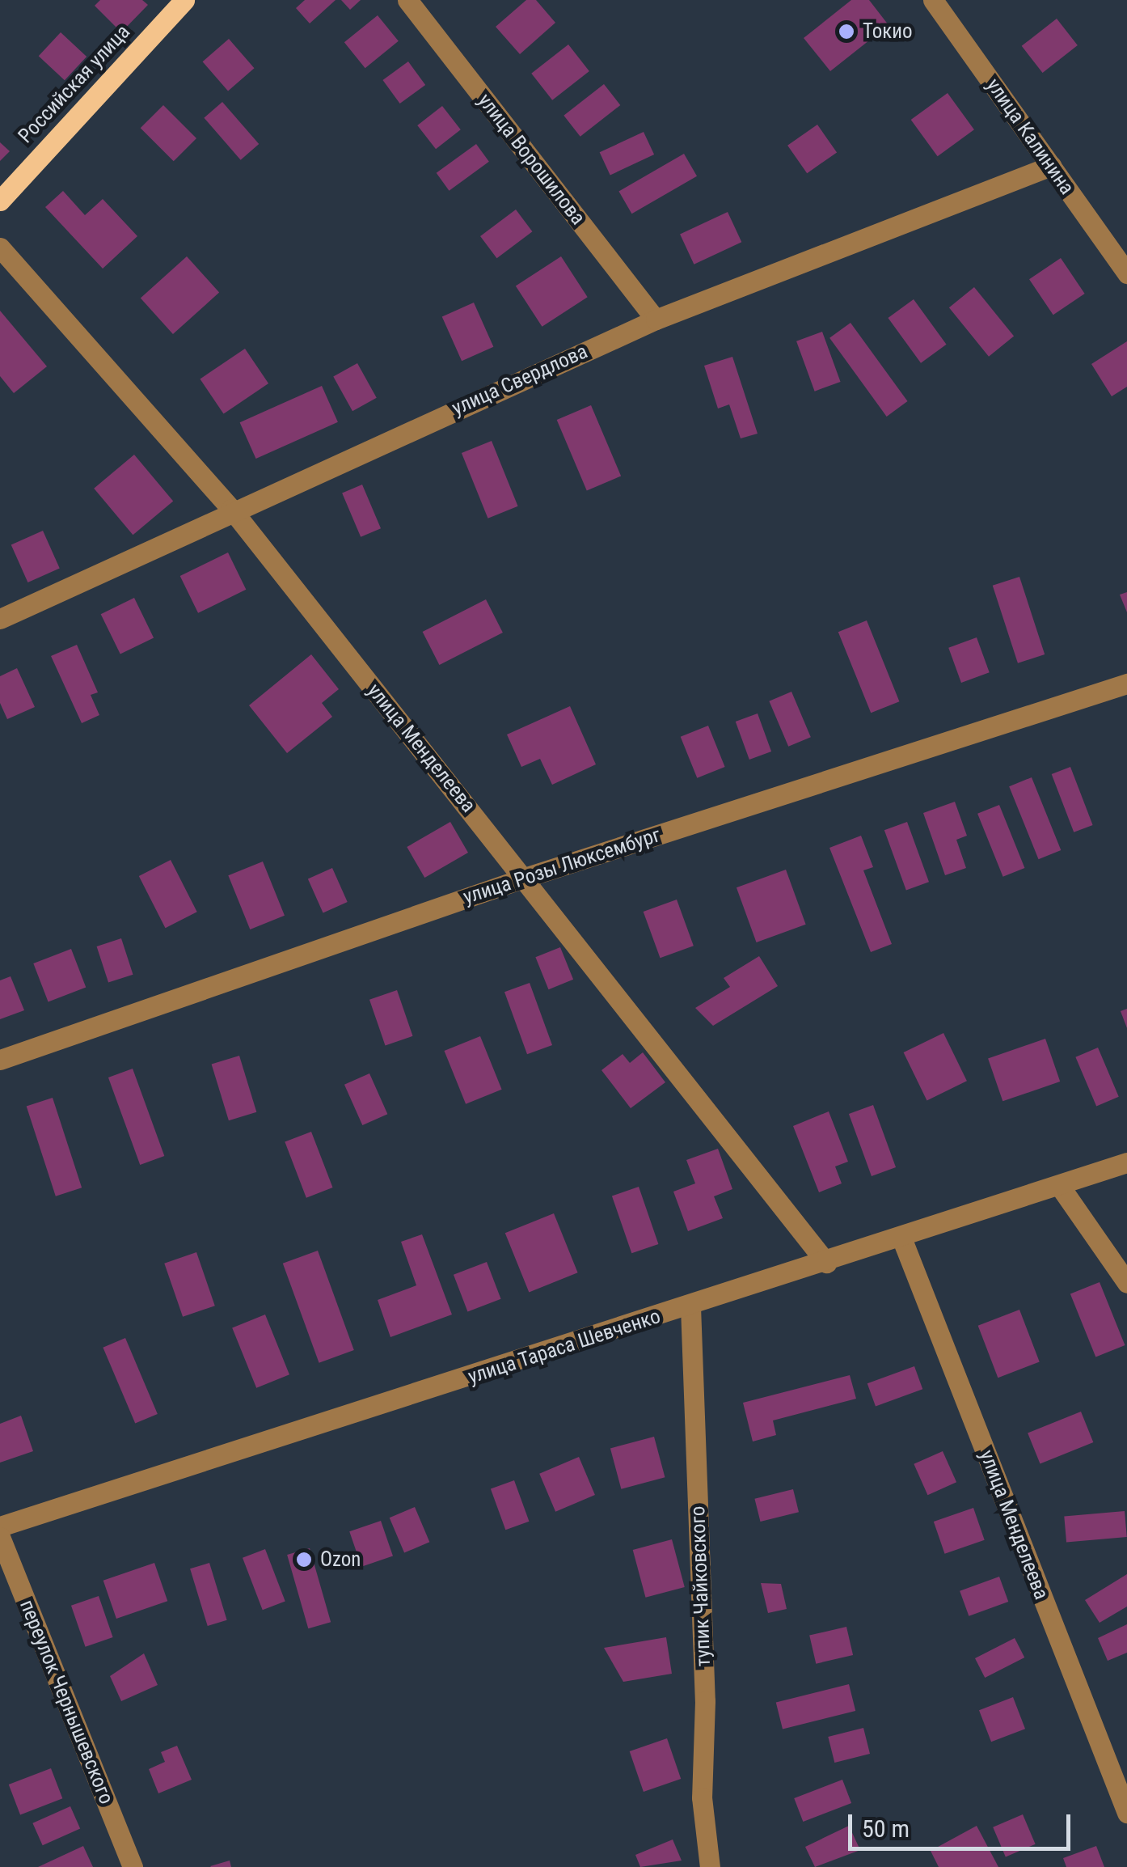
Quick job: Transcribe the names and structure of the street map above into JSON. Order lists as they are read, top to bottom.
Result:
{
  "streets": {
    "main road": ["Российская улица"],
    "street": [
      "улица Калинина",
      "улица Ворошилова",
      "улица Свердлова",
      "улица Менделеева",
      "улица Розы Люксембург",
      "улица Тараса Шевченко",
      "тупик Чайковского",
      "переулок Чернышевского"
    ]
  },
  "crossings": [
    ["улица Калинина", "улица Свердлова"],
    ["улица Ворошилова", "улица Свердлова"],
    ["улица Свердлова", "улица Менделеева"],
    ["улица Менделеева", "улица Розы Люксембург"],
    ["улица Менделеева", "улица Тараса Шевченко"],
    ["улица Тараса Шевченко", "тупик Чайковского"]
  ],
  "places": ["Токио", "Ozon"],
  "scale_bar": "50 m"
}
